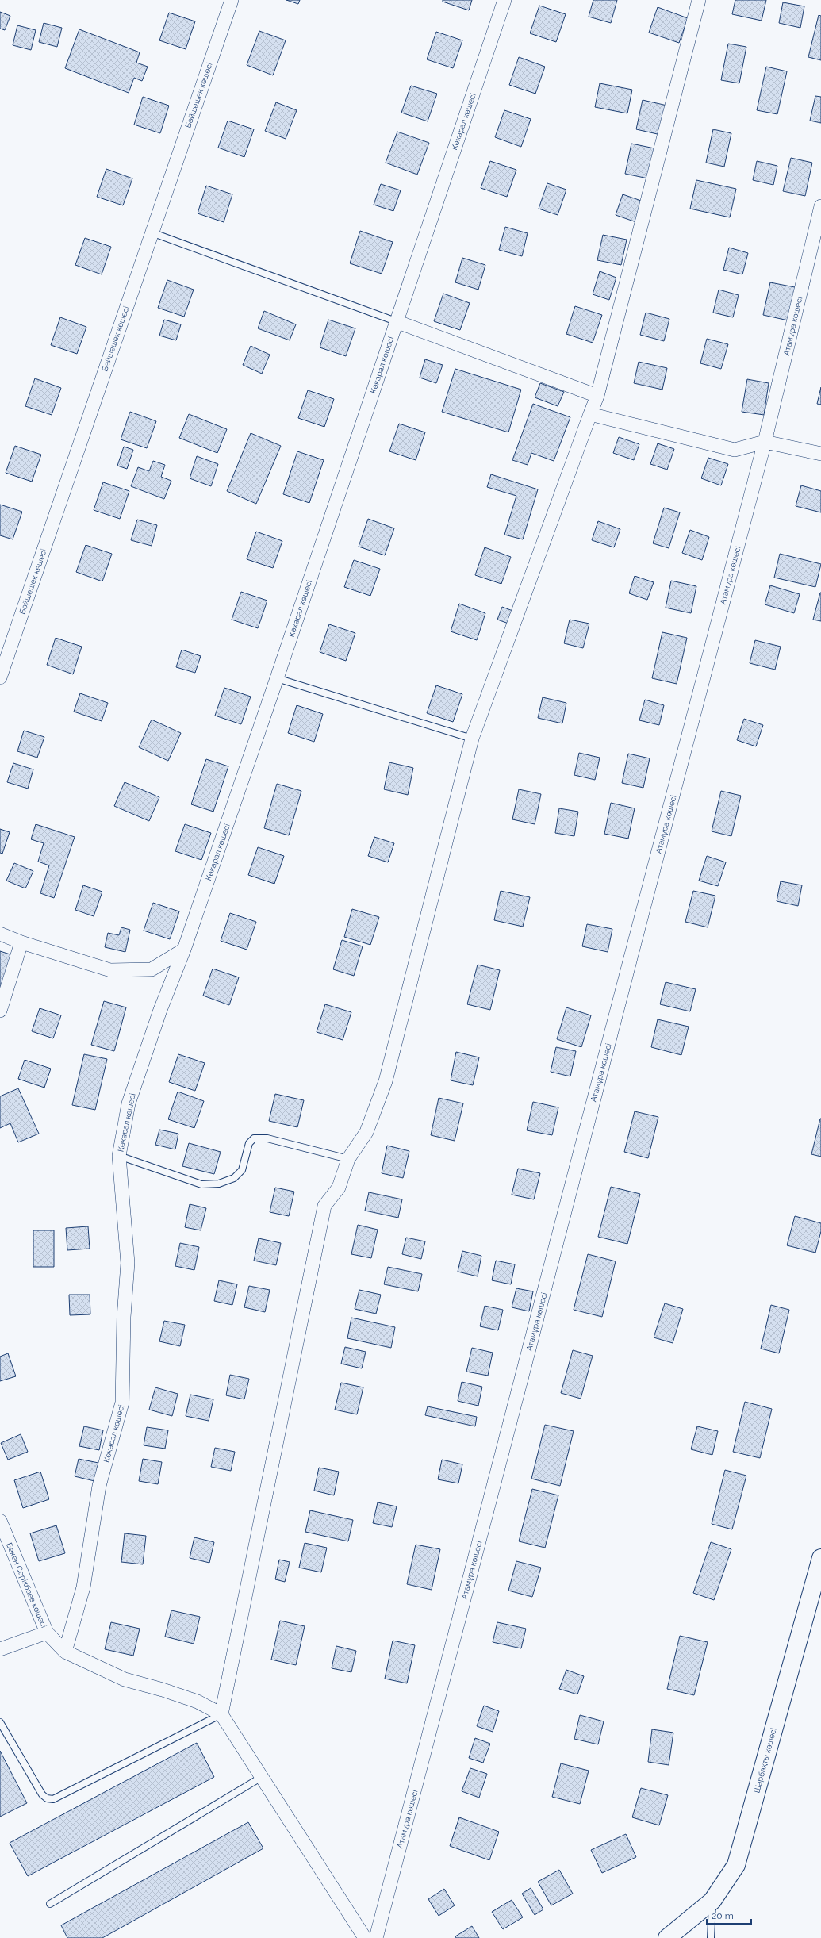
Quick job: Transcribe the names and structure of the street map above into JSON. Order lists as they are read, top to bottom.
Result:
{
  "streets": {
    "street": [
      "Бәйшешек көшесі",
      "Көкарал көшесі",
      "Атамұра көшесі",
      "Бәкен Серікбаев көшесі",
      "Шарбақты көшесі"
    ]
  },
  "scale_bar": "20 m"
}
